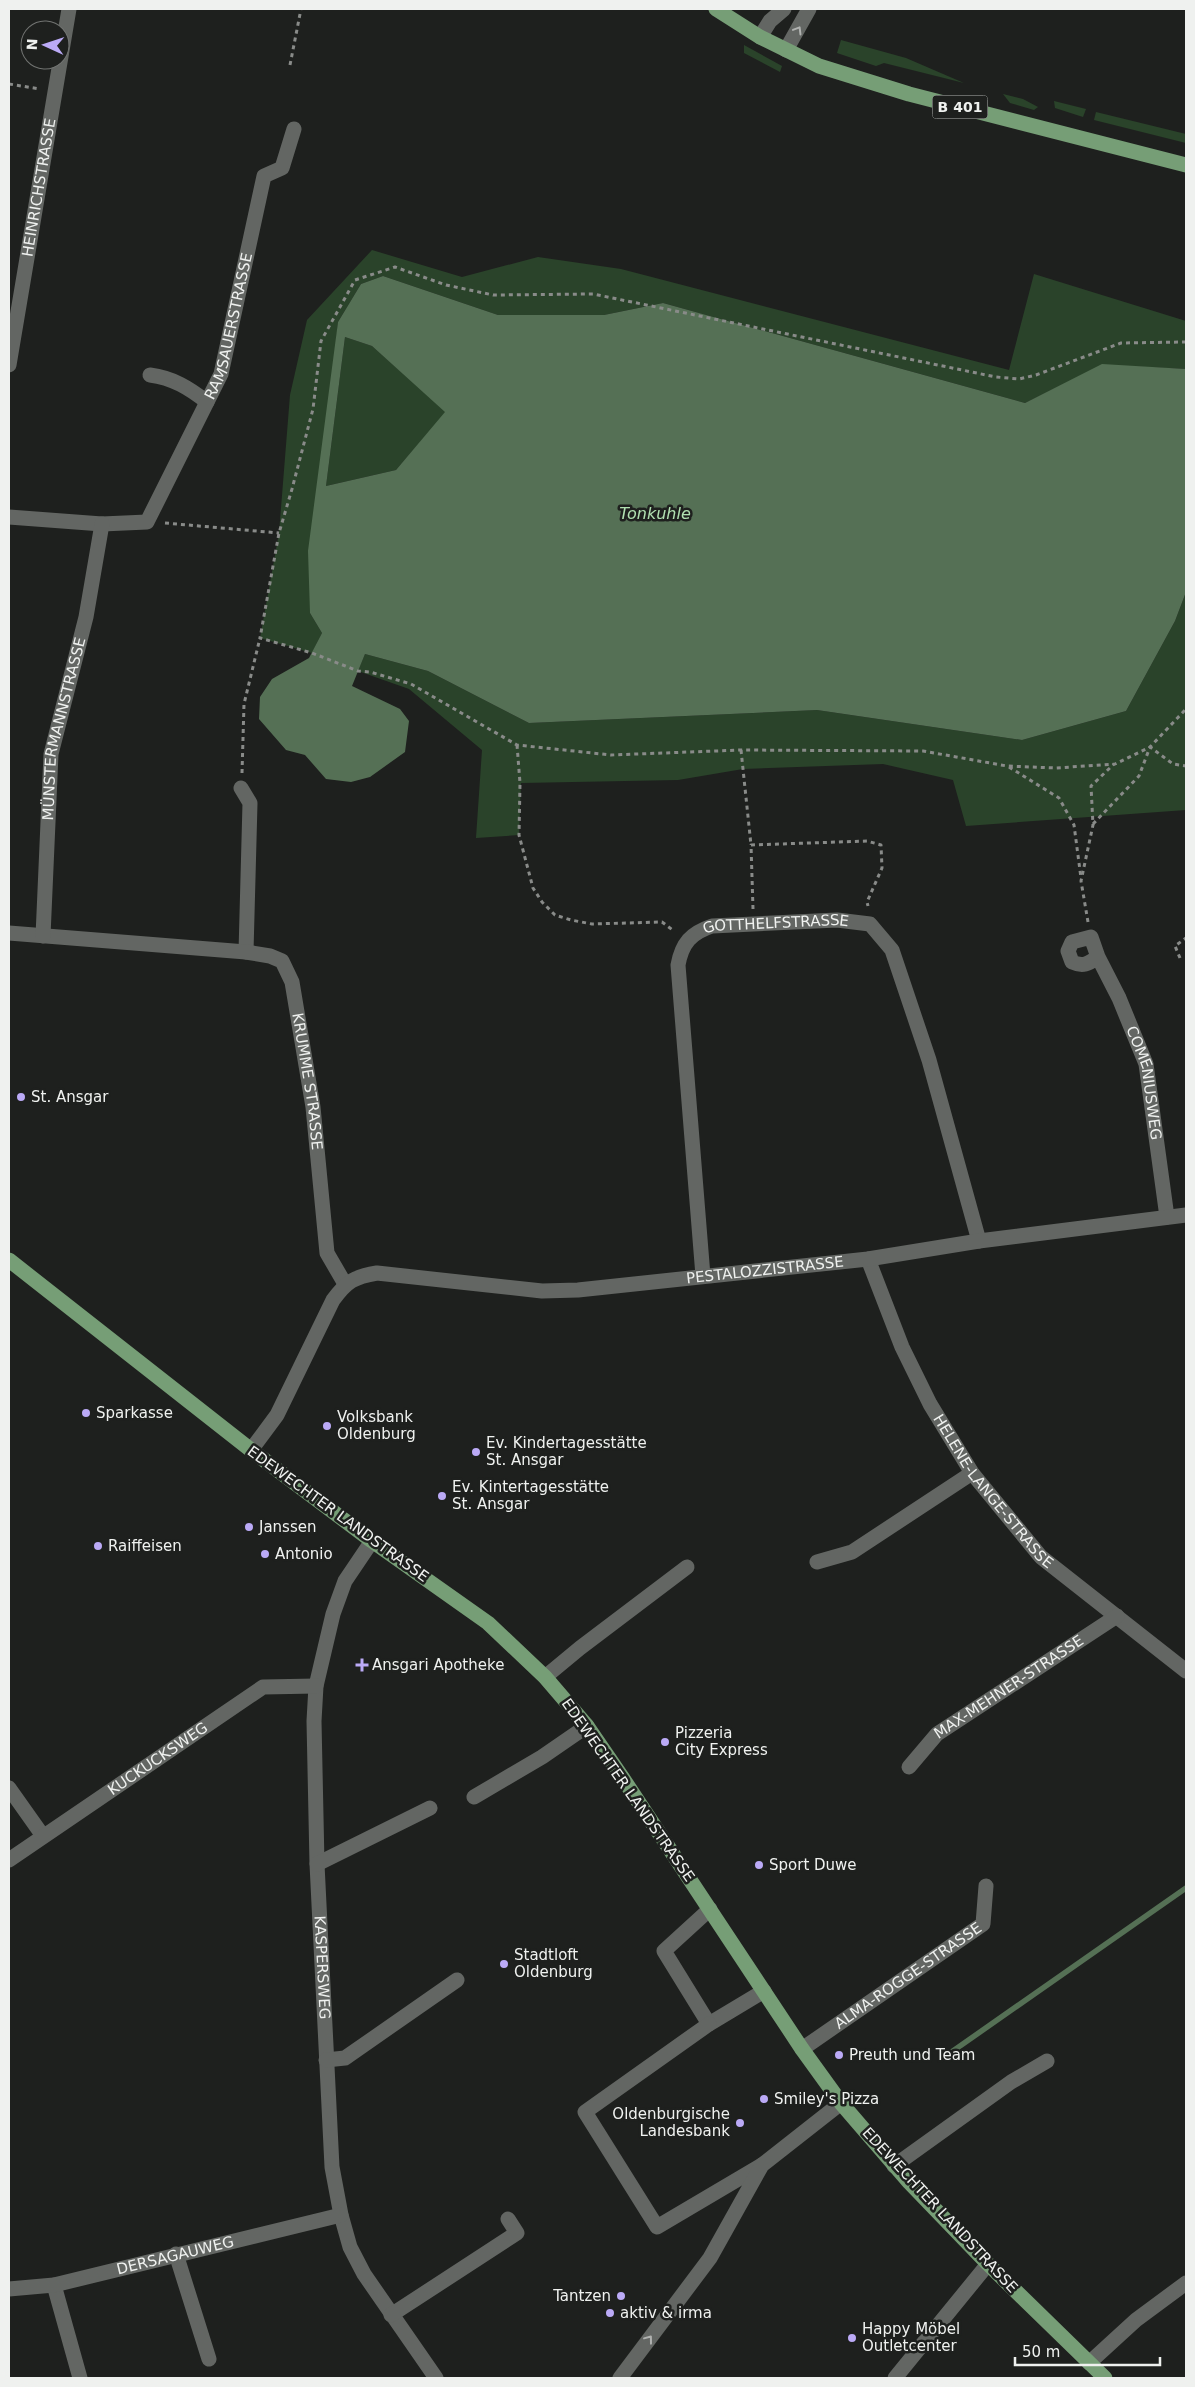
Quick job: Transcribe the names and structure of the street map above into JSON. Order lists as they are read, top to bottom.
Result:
{
  "streets": {
    "main road": ["B 401", "EDEWECHTER LANDSTRASSE"],
    "street": [
      "HEINRICHSTRASSE",
      "RAMSAUERSTRASSE",
      "MÜNSTERMANNSTRASSE",
      "GOTTHELFSTRASSE",
      "KRUMME STRASSE",
      "COMENIUSWEG",
      "PESTALOZZISTRASSE",
      "HELENE-LANGE-STRASSE",
      "MAX-MEHNER-STRASSE",
      "KUCKUCKSWEG",
      "KASPERSWEG",
      "ALMA-ROGGE-STRASSE",
      "DERSAGAUWEG"
    ]
  },
  "crossings": [
    ["MÜNSTERMANNSTRASSE", "KRUMME STRASSE"],
    ["GOTTHELFSTRASSE", "PESTALOZZISTRASSE"],
    ["KRUMME STRASSE", "PESTALOZZISTRASSE"],
    ["COMENIUSWEG", "PESTALOZZISTRASSE"],
    ["PESTALOZZISTRASSE", "HELENE-LANGE-STRASSE"],
    ["HELENE-LANGE-STRASSE", "MAX-MEHNER-STRASSE"],
    ["EDEWECHTER LANDSTRASSE", "KASPERSWEG"],
    ["EDEWECHTER LANDSTRASSE", "ALMA-ROGGE-STRASSE"],
    ["KUCKUCKSWEG", "KASPERSWEG"],
    ["KASPERSWEG", "DERSAGAUWEG"]
  ],
  "water": ["Tonkuhle"],
  "places": {
    "other": [
      "St. Ansgar",
      "Sparkasse",
      "Volksbank Oldenburg",
      "Ev. Kindertagesstätte St. Ansgar",
      "Ev. Kintertagesstätte St. Ansgar",
      "Janssen",
      "Raiffeisen",
      "Antonio",
      "Pizzeria City Express",
      "Sport Duwe",
      "Stadtloft Oldenburg",
      "Preuth und Team",
      "Smiley's Pizza",
      "Oldenburgische Landesbank",
      "Tantzen",
      "aktiv & irma",
      "Happy Möbel Outletcenter"
    ],
    "health": ["Ansgari Apotheke"]
  },
  "scale_bar": "50 m",
  "north": "left"
}
